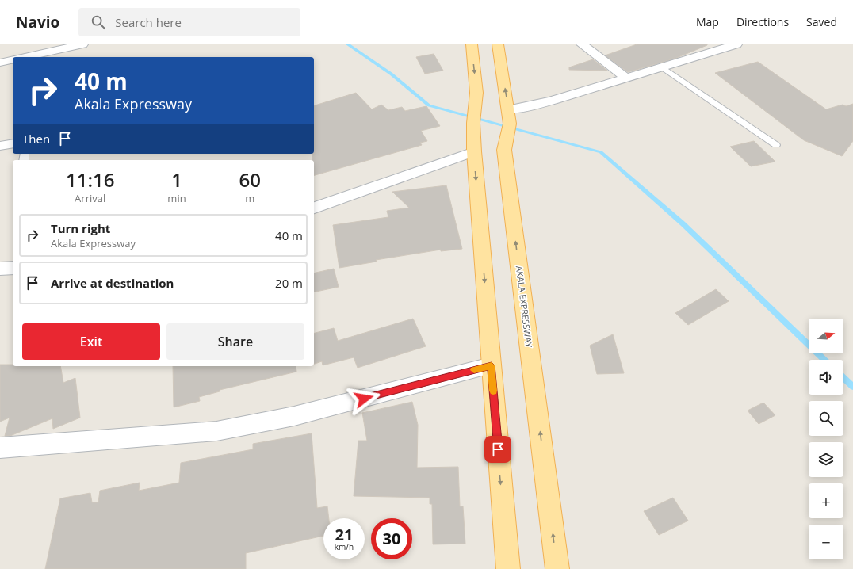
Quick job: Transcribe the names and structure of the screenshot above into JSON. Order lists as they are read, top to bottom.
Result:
{
  "streets": {
    "main road": ["AKALA EXPRESSWAY"]
  },
  "north": "right",
  "page": {
    "header": "Navio",
    "search": "Search here",
    "nav": ["Map", "Directions", "Saved"],
    "turn": ["40 m", "Akala Expressway"],
    "then": "Then",
    "eta": [
      "11:16",
      "Arrival",
      "1",
      "min",
      "60",
      "m"
    ],
    "list": [
      {
        "name": "Turn right",
        "note": "Akala Expressway",
        "value": "40 m"
      },
      {
        "name": "Arrive at destination",
        "value": "20 m"
      }
    ],
    "buttons": ["Exit", "Share"],
    "map_buttons": ["+", "−"],
    "speed": "21 km/h",
    "limit": "30"
  }
}
